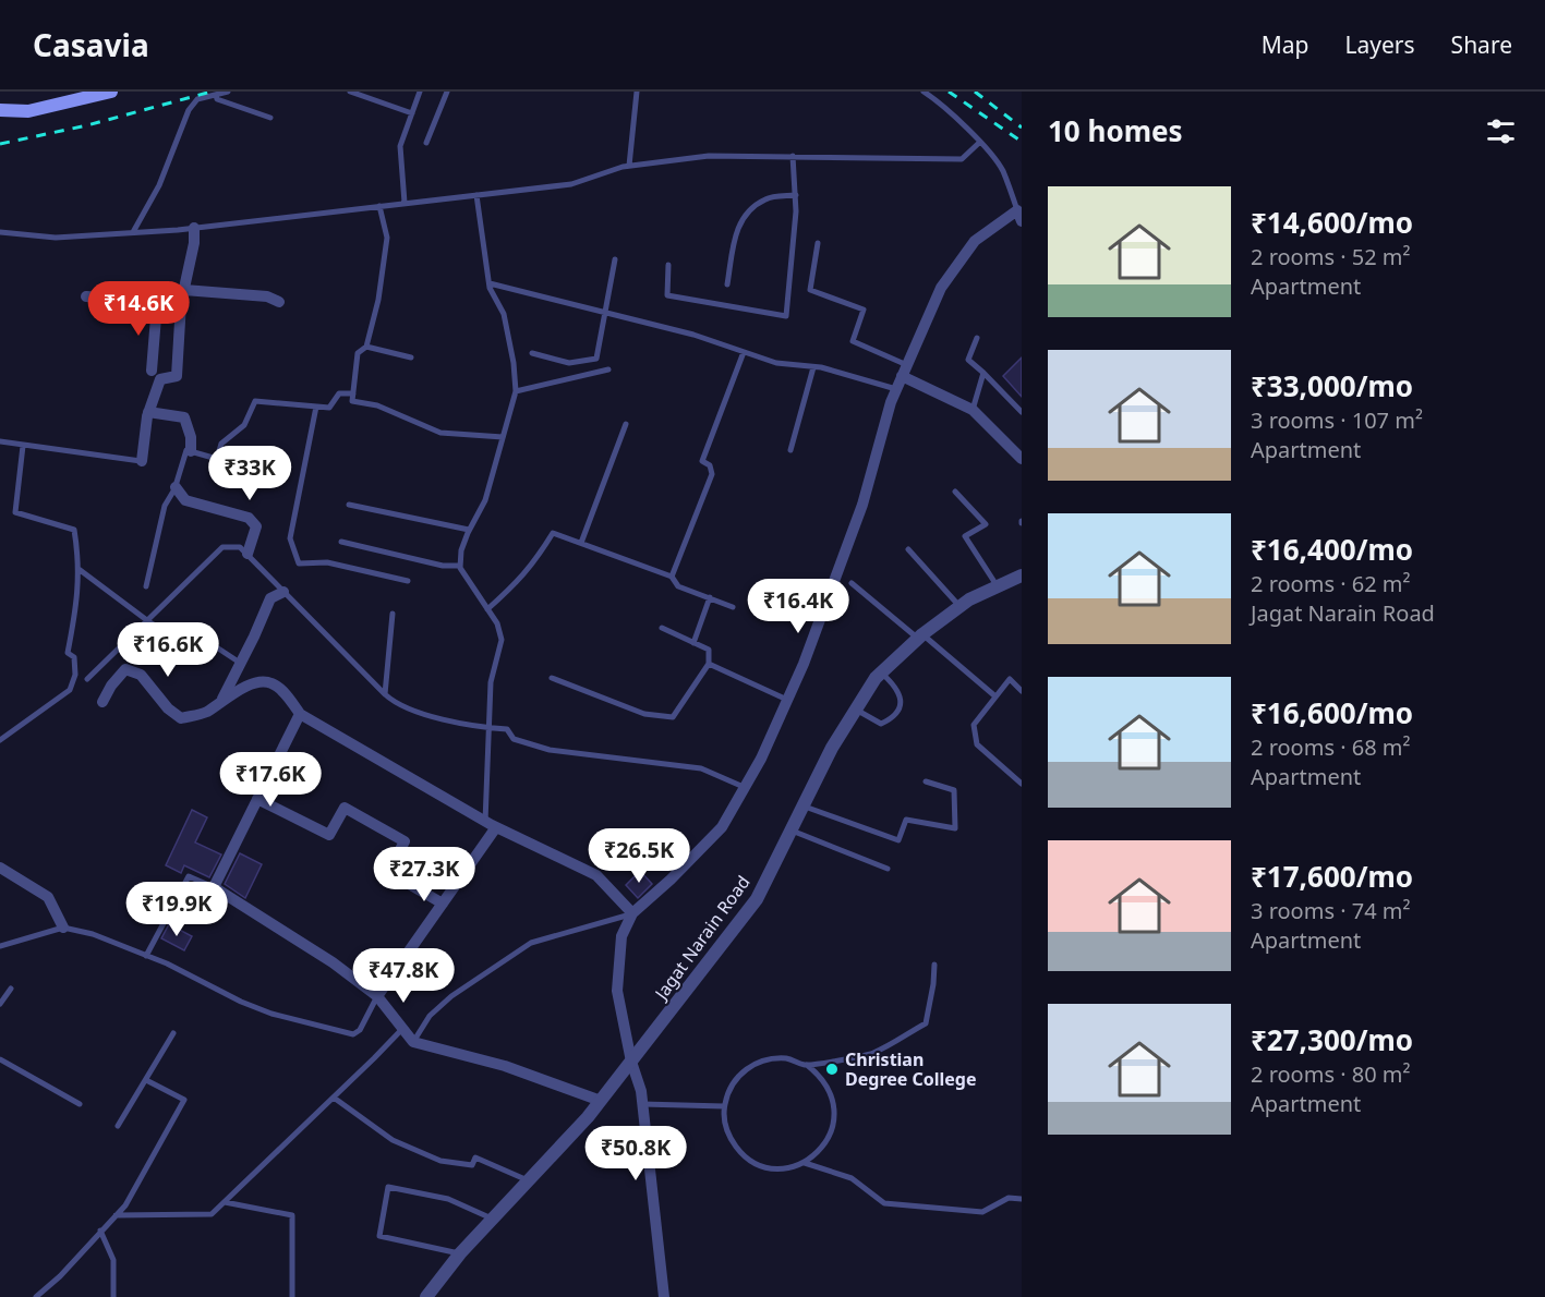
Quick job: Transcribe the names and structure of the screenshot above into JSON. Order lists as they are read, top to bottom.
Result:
{
  "streets": {
    "street": ["Jagat Narain Road"]
  },
  "places": ["Christian Degree College"],
  "page": {
    "header": "Casavia",
    "nav": ["Map", "Layers", "Share"],
    "heading": "10 homes",
    "list": [
      {
        "name": "₹14,600/mo",
        "note": "2 rooms · 52 m² · Apartment"
      },
      {
        "name": "₹33,000/mo",
        "note": "3 rooms · 107 m² · Apartment"
      },
      {
        "name": "₹16,400/mo",
        "note": "2 rooms · 62 m² · Jagat Narain Road"
      },
      {
        "name": "₹16,600/mo",
        "note": "2 rooms · 68 m² · Apartment"
      },
      {
        "name": "₹17,600/mo",
        "note": "3 rooms · 74 m² · Apartment"
      },
      {
        "name": "₹27,300/mo",
        "note": "2 rooms · 80 m² · Apartment"
      }
    ],
    "price": [
      "₹14.6K",
      "₹33K",
      "₹16.4K",
      "₹16.6K",
      "₹17.6K",
      "₹26.5K",
      "₹27.3K",
      "₹19.9K",
      "₹47.8K",
      "₹50.8K"
    ]
  }
}
